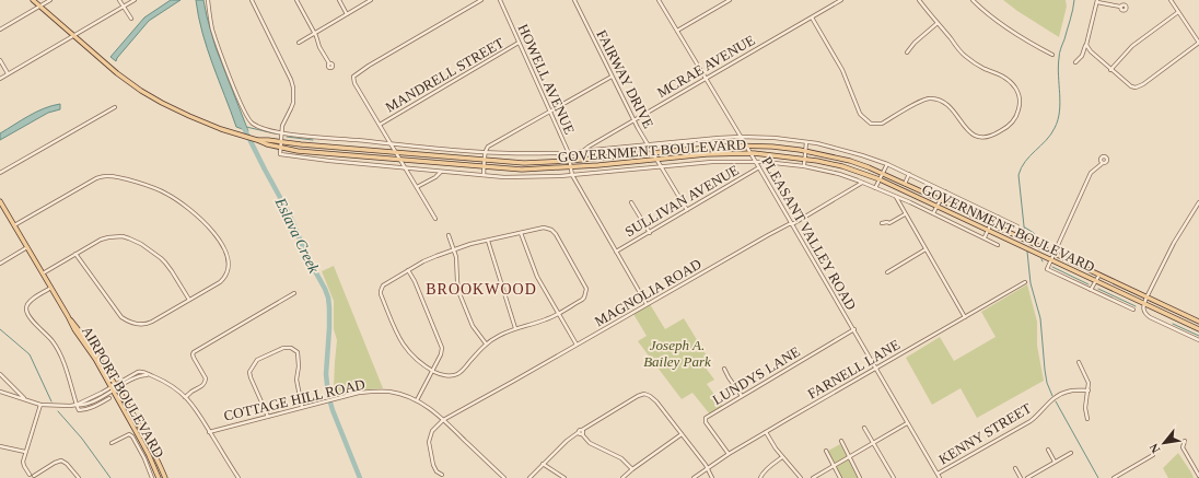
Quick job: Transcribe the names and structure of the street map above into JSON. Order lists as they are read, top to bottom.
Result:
{
  "streets": {
    "main road": ["GOVERNMENT BOULEVARD", "AIRPORT BOULEVARD"],
    "street": [
      "MCRAE AVENUE",
      "MANDRELL STREET",
      "HOWELL AVENUE",
      "FAIRWAY DRIVE",
      "SULLIVAN AVENUE",
      "PLEASANT VALLEY ROAD",
      "MAGNOLIA ROAD",
      "FARNELL LANE",
      "LUNDYS LANE",
      "COTTAGE HILL ROAD",
      "KENNY STREET"
    ]
  },
  "crossings": [
    ["MCRAE AVENUE", "FAIRWAY DRIVE"],
    ["MCRAE AVENUE", "PLEASANT VALLEY ROAD"],
    ["MANDRELL STREET", "HOWELL AVENUE"],
    ["HOWELL AVENUE", "GOVERNMENT BOULEVARD"],
    ["HOWELL AVENUE", "SULLIVAN AVENUE"],
    ["HOWELL AVENUE", "MAGNOLIA ROAD"],
    ["FAIRWAY DRIVE", "GOVERNMENT BOULEVARD"],
    ["FAIRWAY DRIVE", "SULLIVAN AVENUE"],
    ["GOVERNMENT BOULEVARD", "PLEASANT VALLEY ROAD"],
    ["GOVERNMENT BOULEVARD", "MAGNOLIA ROAD"],
    ["SULLIVAN AVENUE", "PLEASANT VALLEY ROAD"],
    ["PLEASANT VALLEY ROAD", "MAGNOLIA ROAD"],
    ["PLEASANT VALLEY ROAD", "FARNELL LANE"],
    ["PLEASANT VALLEY ROAD", "LUNDYS LANE"],
    ["PLEASANT VALLEY ROAD", "KENNY STREET"],
    ["MAGNOLIA ROAD", "COTTAGE HILL ROAD"],
    ["FARNELL LANE", "LUNDYS LANE"]
  ],
  "districts": ["BROOKWOOD"],
  "water": ["Eslava Creek"],
  "parks": ["Joseph A. Bailey Park"],
  "north": "bottom left"
}
